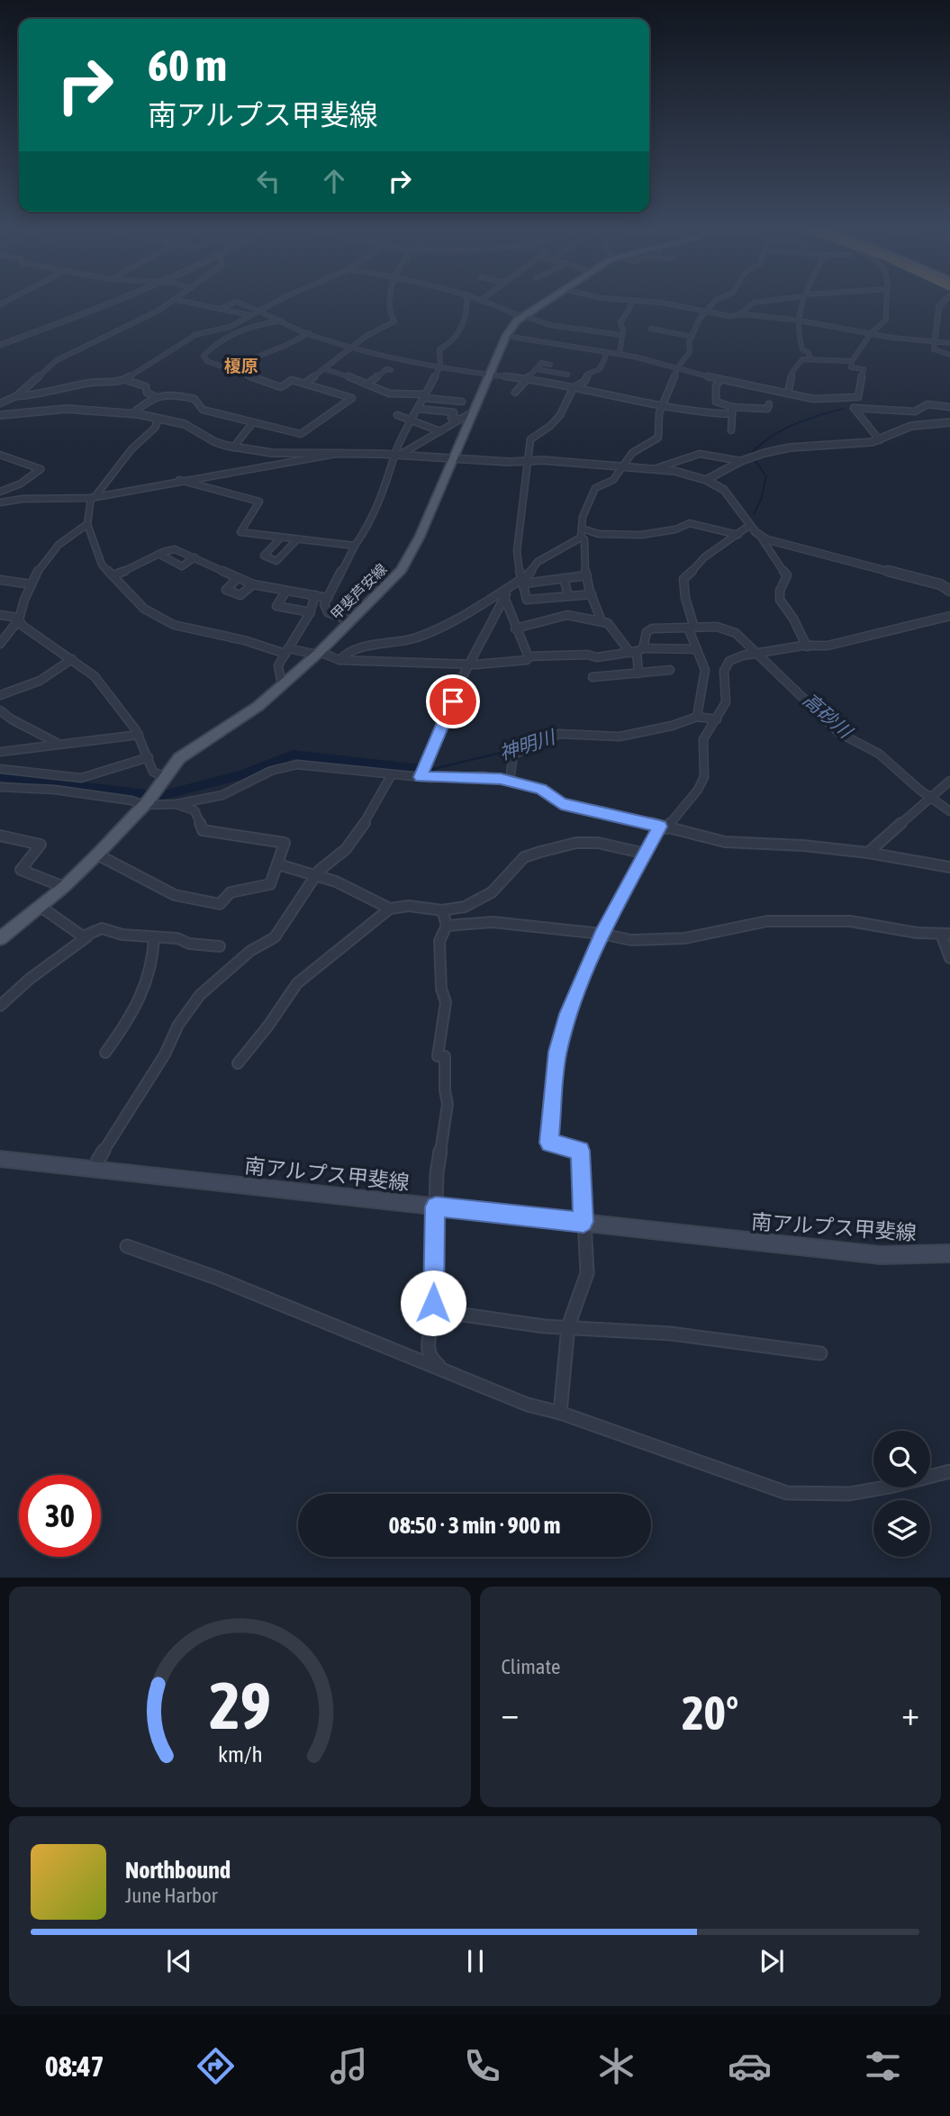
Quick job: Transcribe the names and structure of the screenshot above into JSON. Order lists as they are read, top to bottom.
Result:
{
  "streets": {
    "main road": ["甲斐芦安線", "南アルプス甲斐線"]
  },
  "districts": ["榎原"],
  "water": ["高砂川", "神明川"],
  "page": {
    "turn": ["60 m", "南アルプス甲斐線"],
    "limit": "30",
    "trip": "08:50 · 3 min · 900 m",
    "tile": "Climate",
    "heat": ["−", "20°", "+"],
    "song": ["Northbound", "June Harbor"],
    "tabs": "08:47",
    "gauge": ["29", "km/h"]
  }
}
